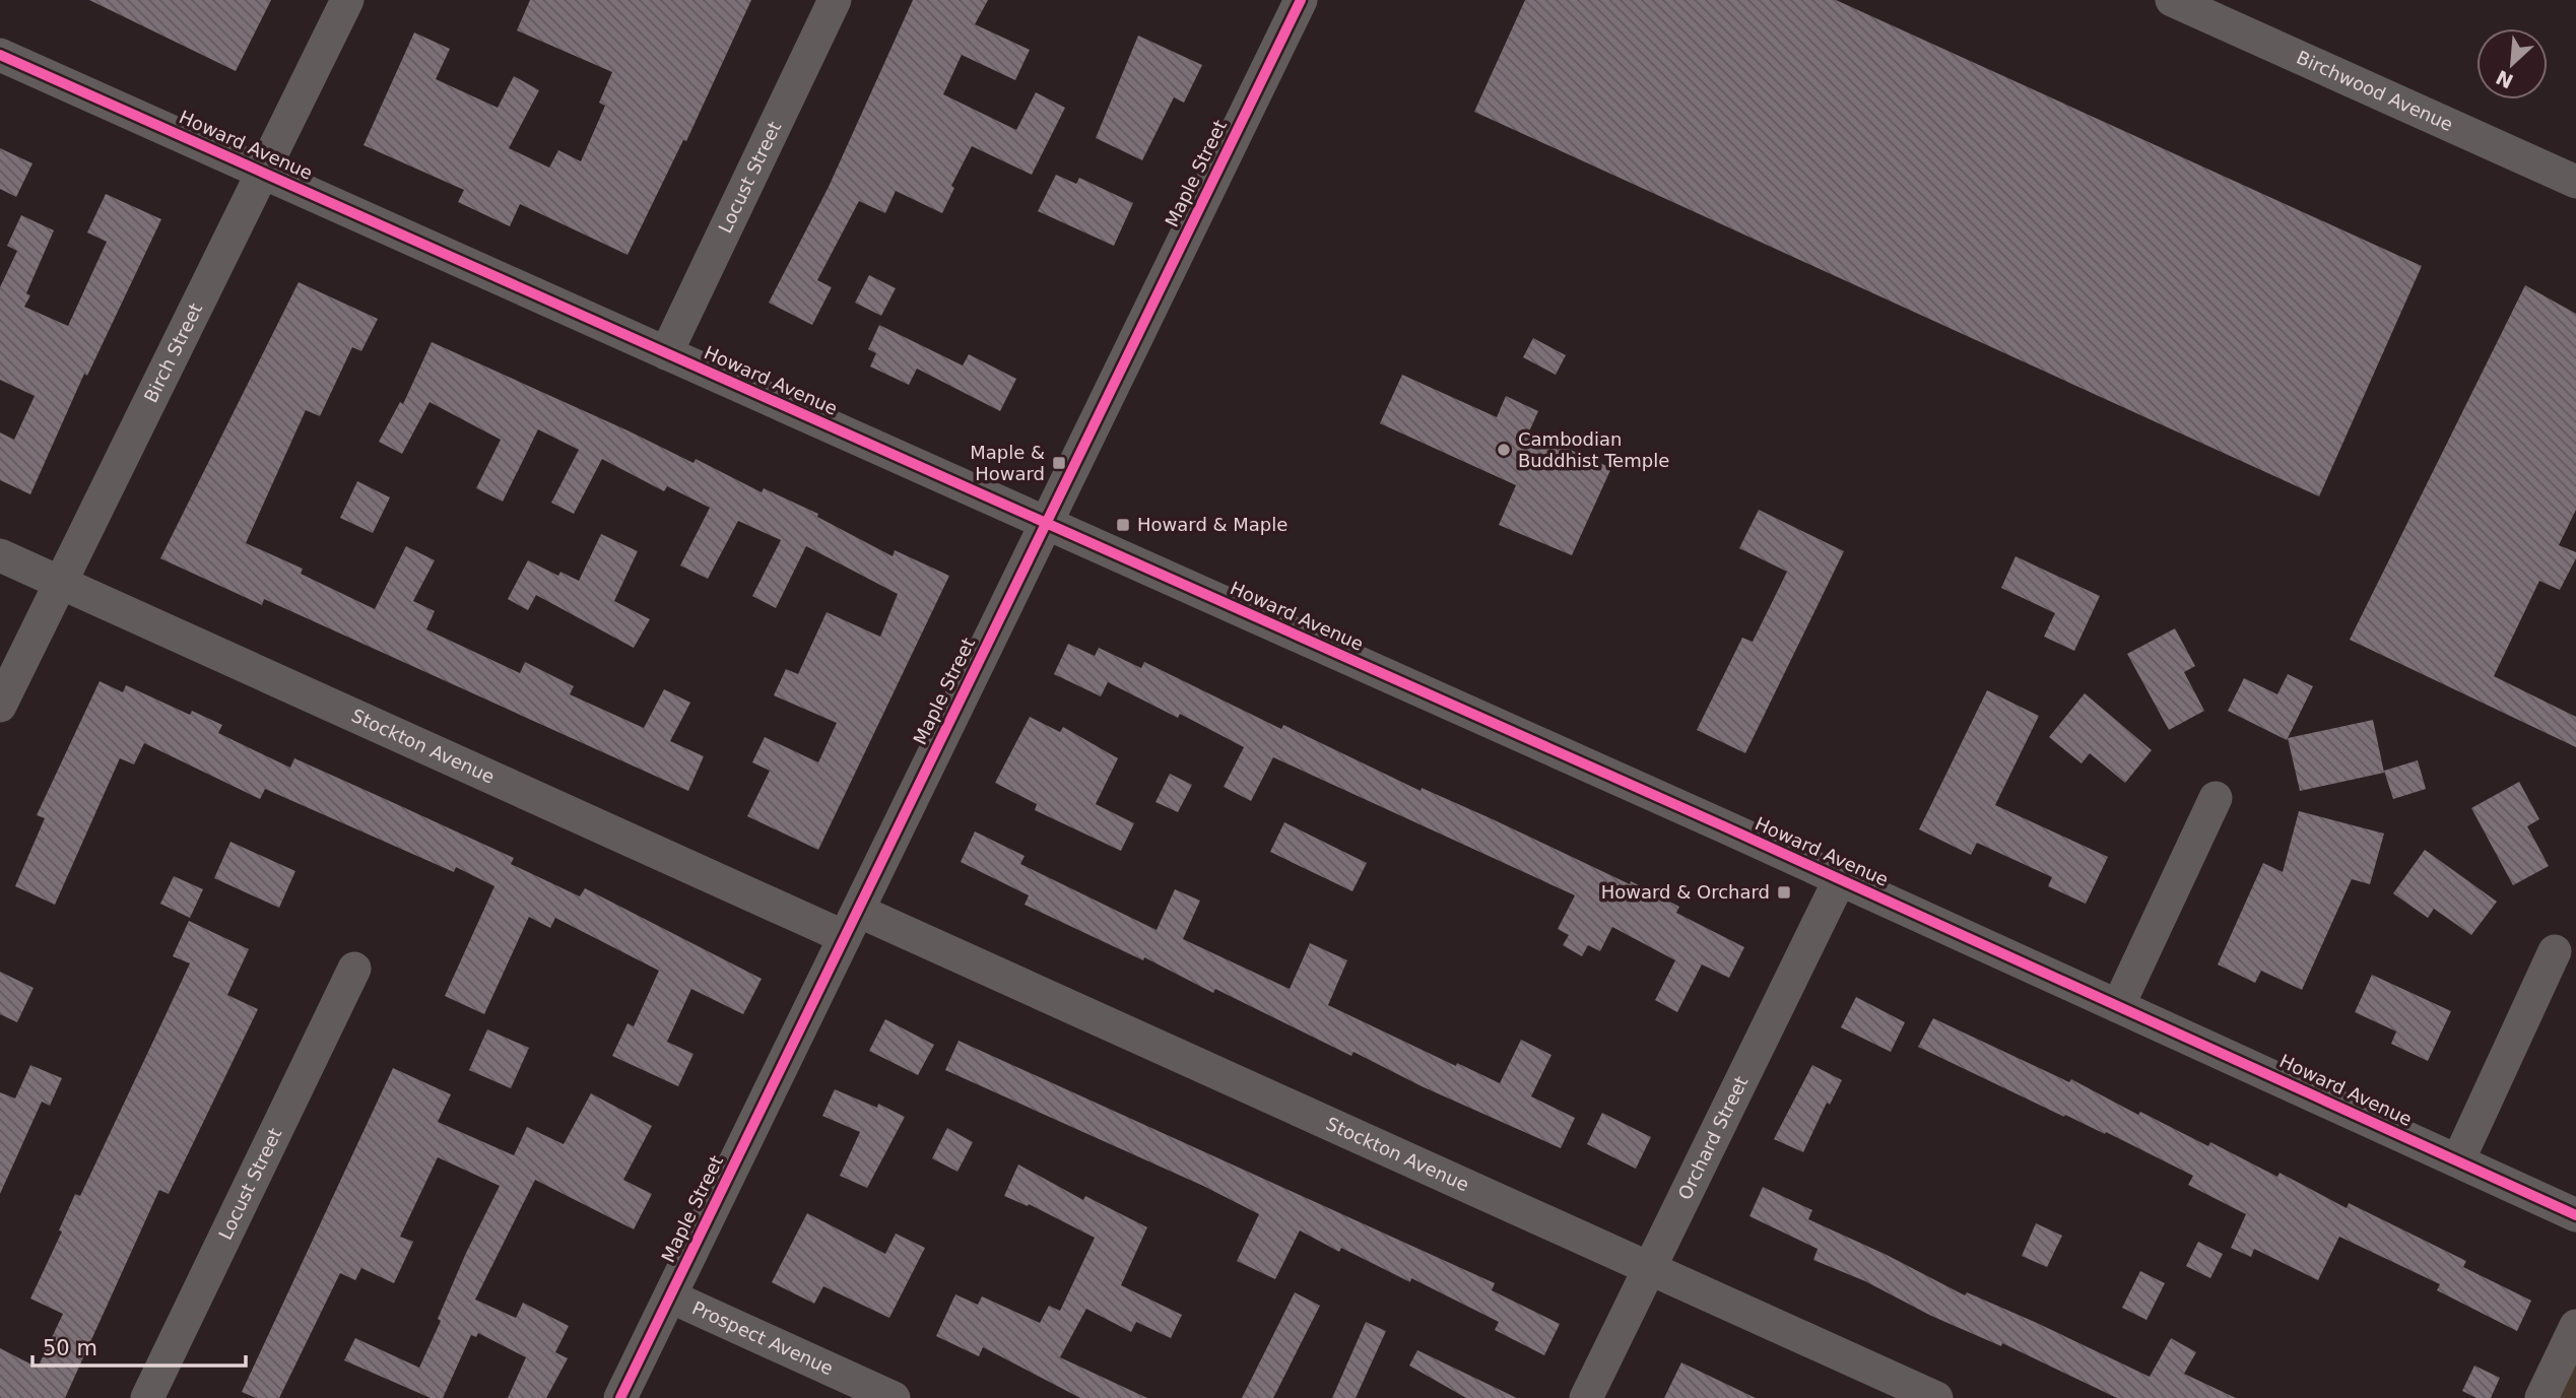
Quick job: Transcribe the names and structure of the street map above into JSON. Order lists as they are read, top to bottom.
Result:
{
  "streets": {
    "street": [
      "Birchwood Avenue",
      "Howard Avenue",
      "Maple Street",
      "Locust Street",
      "Birch Street",
      "Stockton Avenue",
      "Orchard Street",
      "Prospect Avenue"
    ]
  },
  "crossings": [
    ["Howard Avenue", "Maple Street"],
    ["Howard Avenue", "Locust Street"],
    ["Howard Avenue", "Birch Street"],
    ["Howard Avenue", "Orchard Street"],
    ["Maple Street", "Stockton Avenue"],
    ["Maple Street", "Prospect Avenue"],
    ["Birch Street", "Stockton Avenue"],
    ["Stockton Avenue", "Orchard Street"]
  ],
  "places": {
    "other": ["Cambodian Buddhist Temple"],
    "transit": ["Maple & Howard", "Howard & Maple", "Howard & Orchard"]
  },
  "scale_bar": "50 m",
  "north": "bottom left"
}
